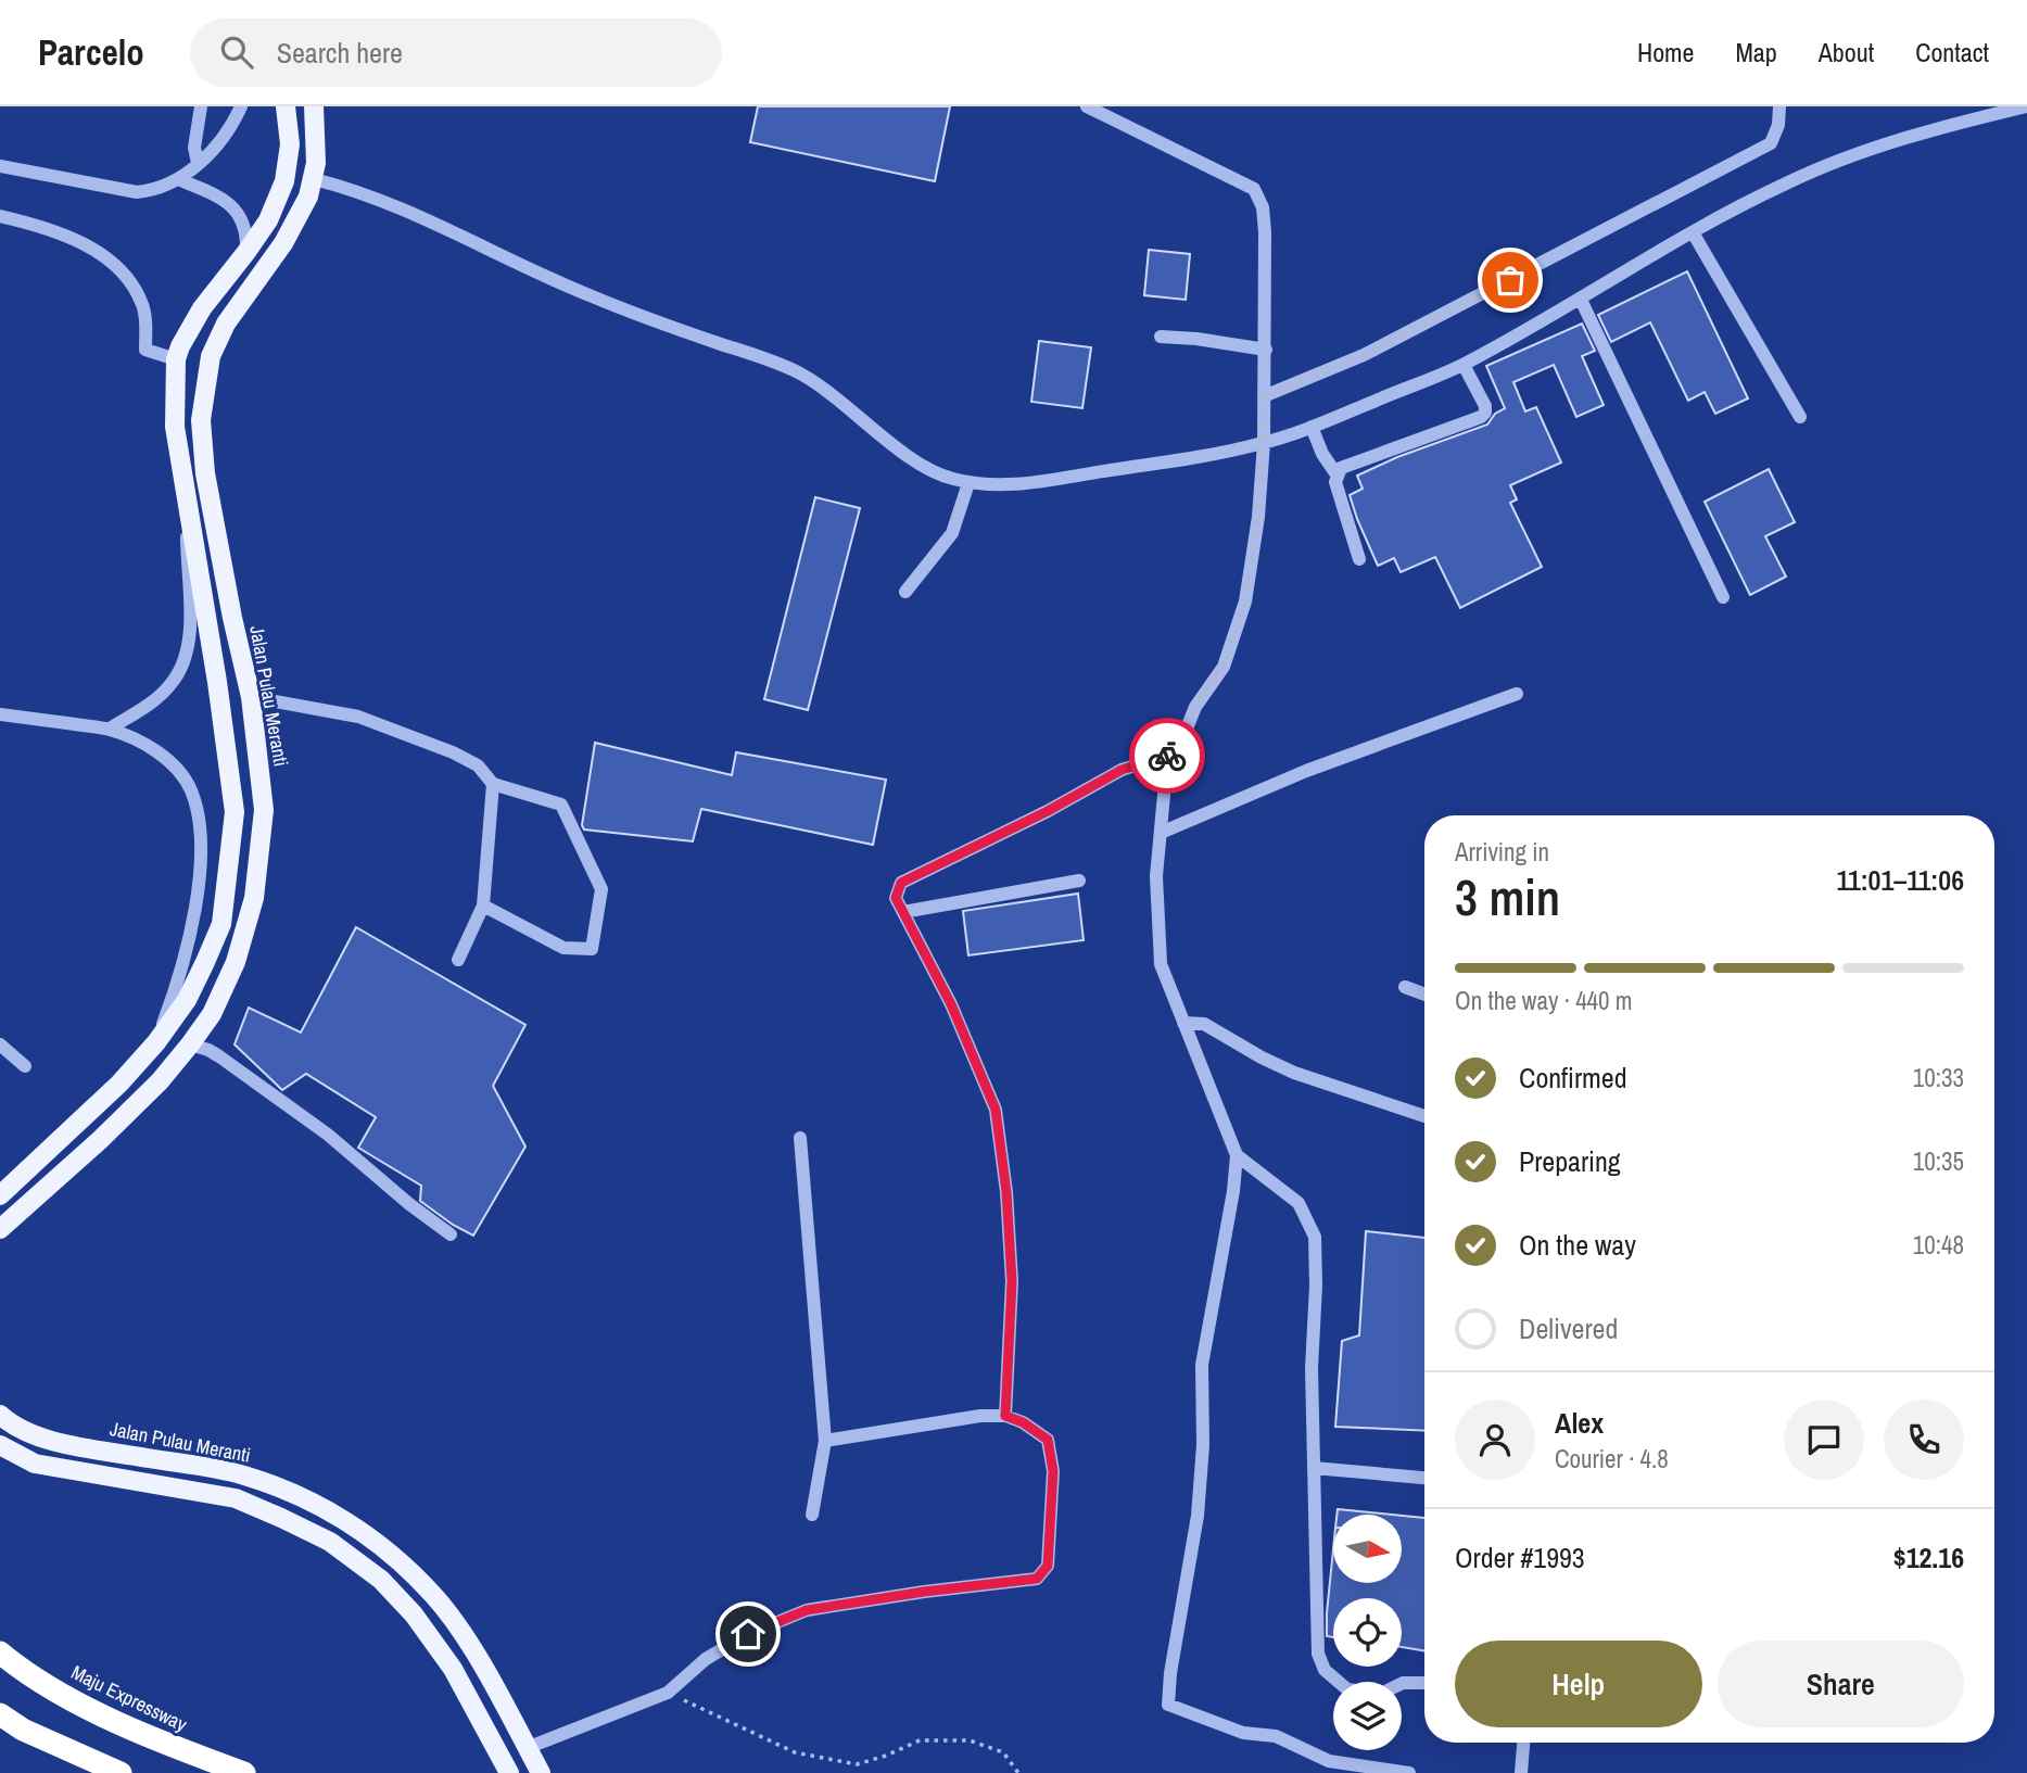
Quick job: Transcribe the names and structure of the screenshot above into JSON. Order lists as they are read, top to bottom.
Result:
{
  "streets": {
    "highway": ["Maju Expressway"],
    "main road": ["Jalan Pulau Meranti"]
  },
  "north": "right",
  "page": {
    "header": "Parcelo",
    "search": "Search here",
    "nav": [
      "Home",
      "Map",
      "About",
      "Contact"
    ],
    "heading": ["3 min", "Arriving in", "11:01–11:06"],
    "panel": [
      "Alex",
      "Courier · 4.8",
      "Order #1993",
      "$12.16"
    ],
    "bar": "On the way · 440 m",
    "list": [
      ["Confirmed", "10:33"],
      ["Preparing", "10:35"],
      ["On the way", "10:48"],
      "Delivered"
    ],
    "buttons": ["Help", "Share"]
  }
}
